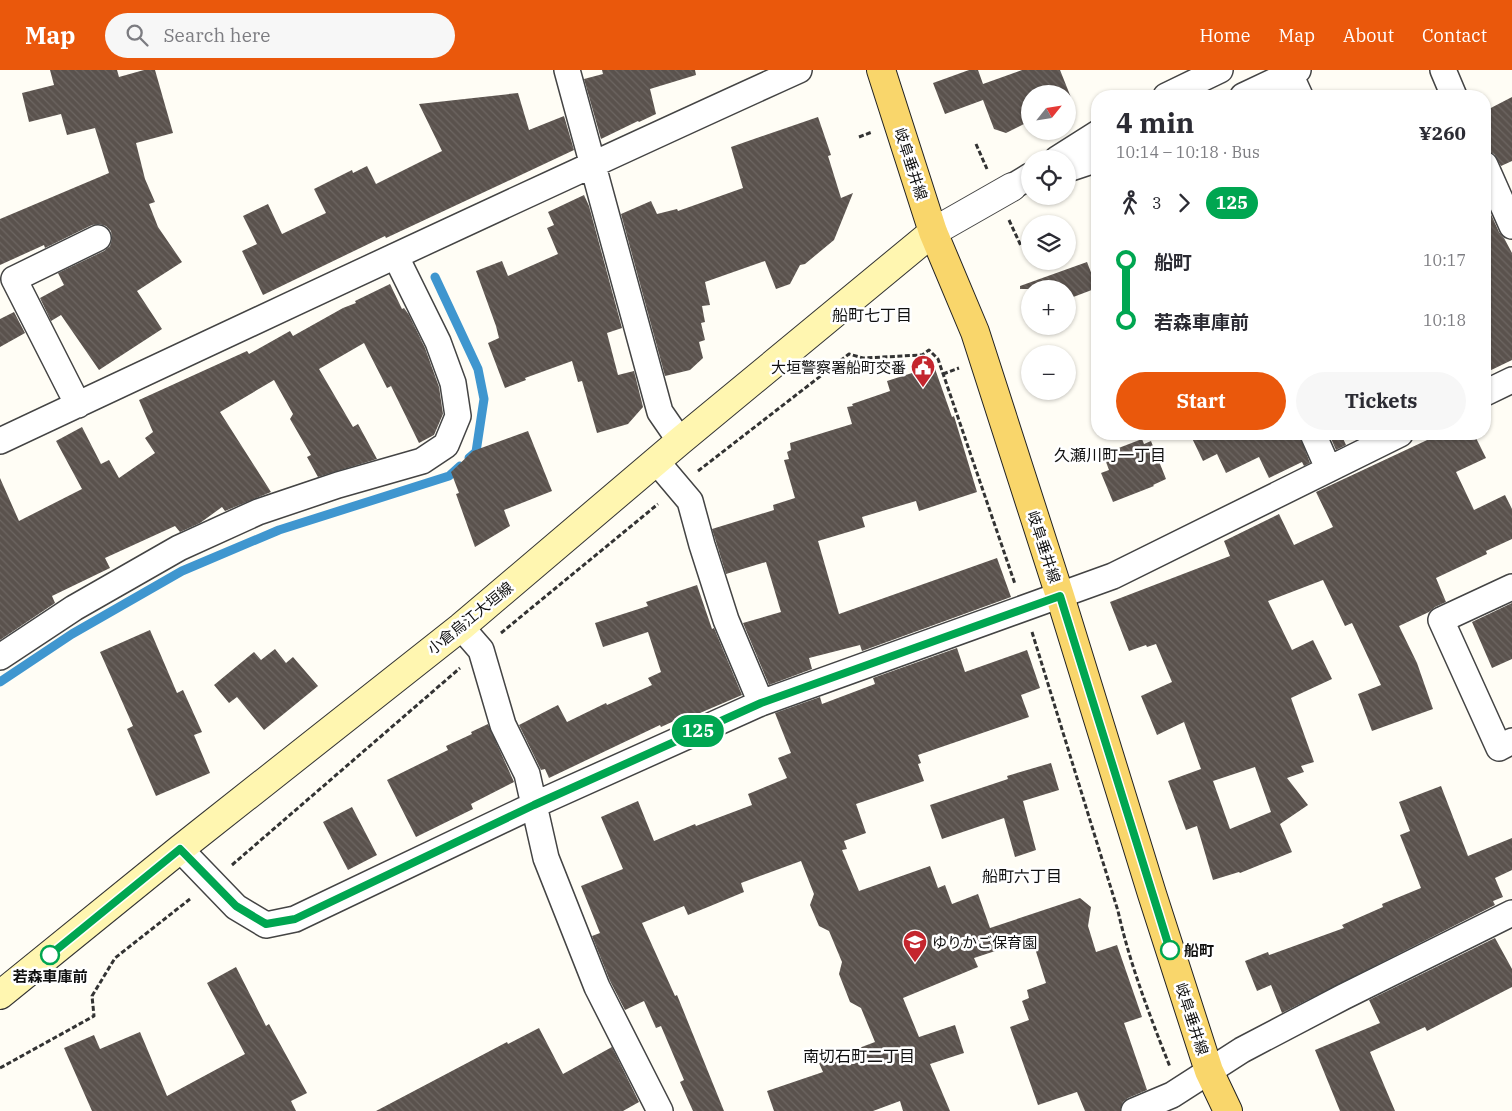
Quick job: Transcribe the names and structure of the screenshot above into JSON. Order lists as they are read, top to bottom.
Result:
{
  "streets": {
    "main road": ["岐阜垂井線", "小倉烏江大垣線"]
  },
  "crossings": [
    ["岐阜垂井線", "小倉烏江大垣線"]
  ],
  "districts": [
    "船町七丁目",
    "久瀬川町一丁目",
    "船町六丁目",
    "南切石町二丁目"
  ],
  "places": {
    "public building": ["大垣警察署船町交番"],
    "other": ["船町", "若森車庫前"],
    "school or university": ["ゆりかご保育園"]
  },
  "lines": ["bus line 125"],
  "north": "top right",
  "page": {
    "header": "Map",
    "search": "Search here",
    "nav": [
      "Home",
      "Map",
      "About",
      "Contact"
    ],
    "on_map": "125",
    "map_buttons": ["+", "−"],
    "heading": ["4 min", "10:14 – 10:18 · Bus", "¥260"],
    "legs": ["3", "125"],
    "list": [
      {
        "name": "船町",
        "value": "10:17"
      },
      {
        "name": "若森車庫前",
        "value": "10:18"
      }
    ],
    "buttons": ["Start", "Tickets"]
  }
}
